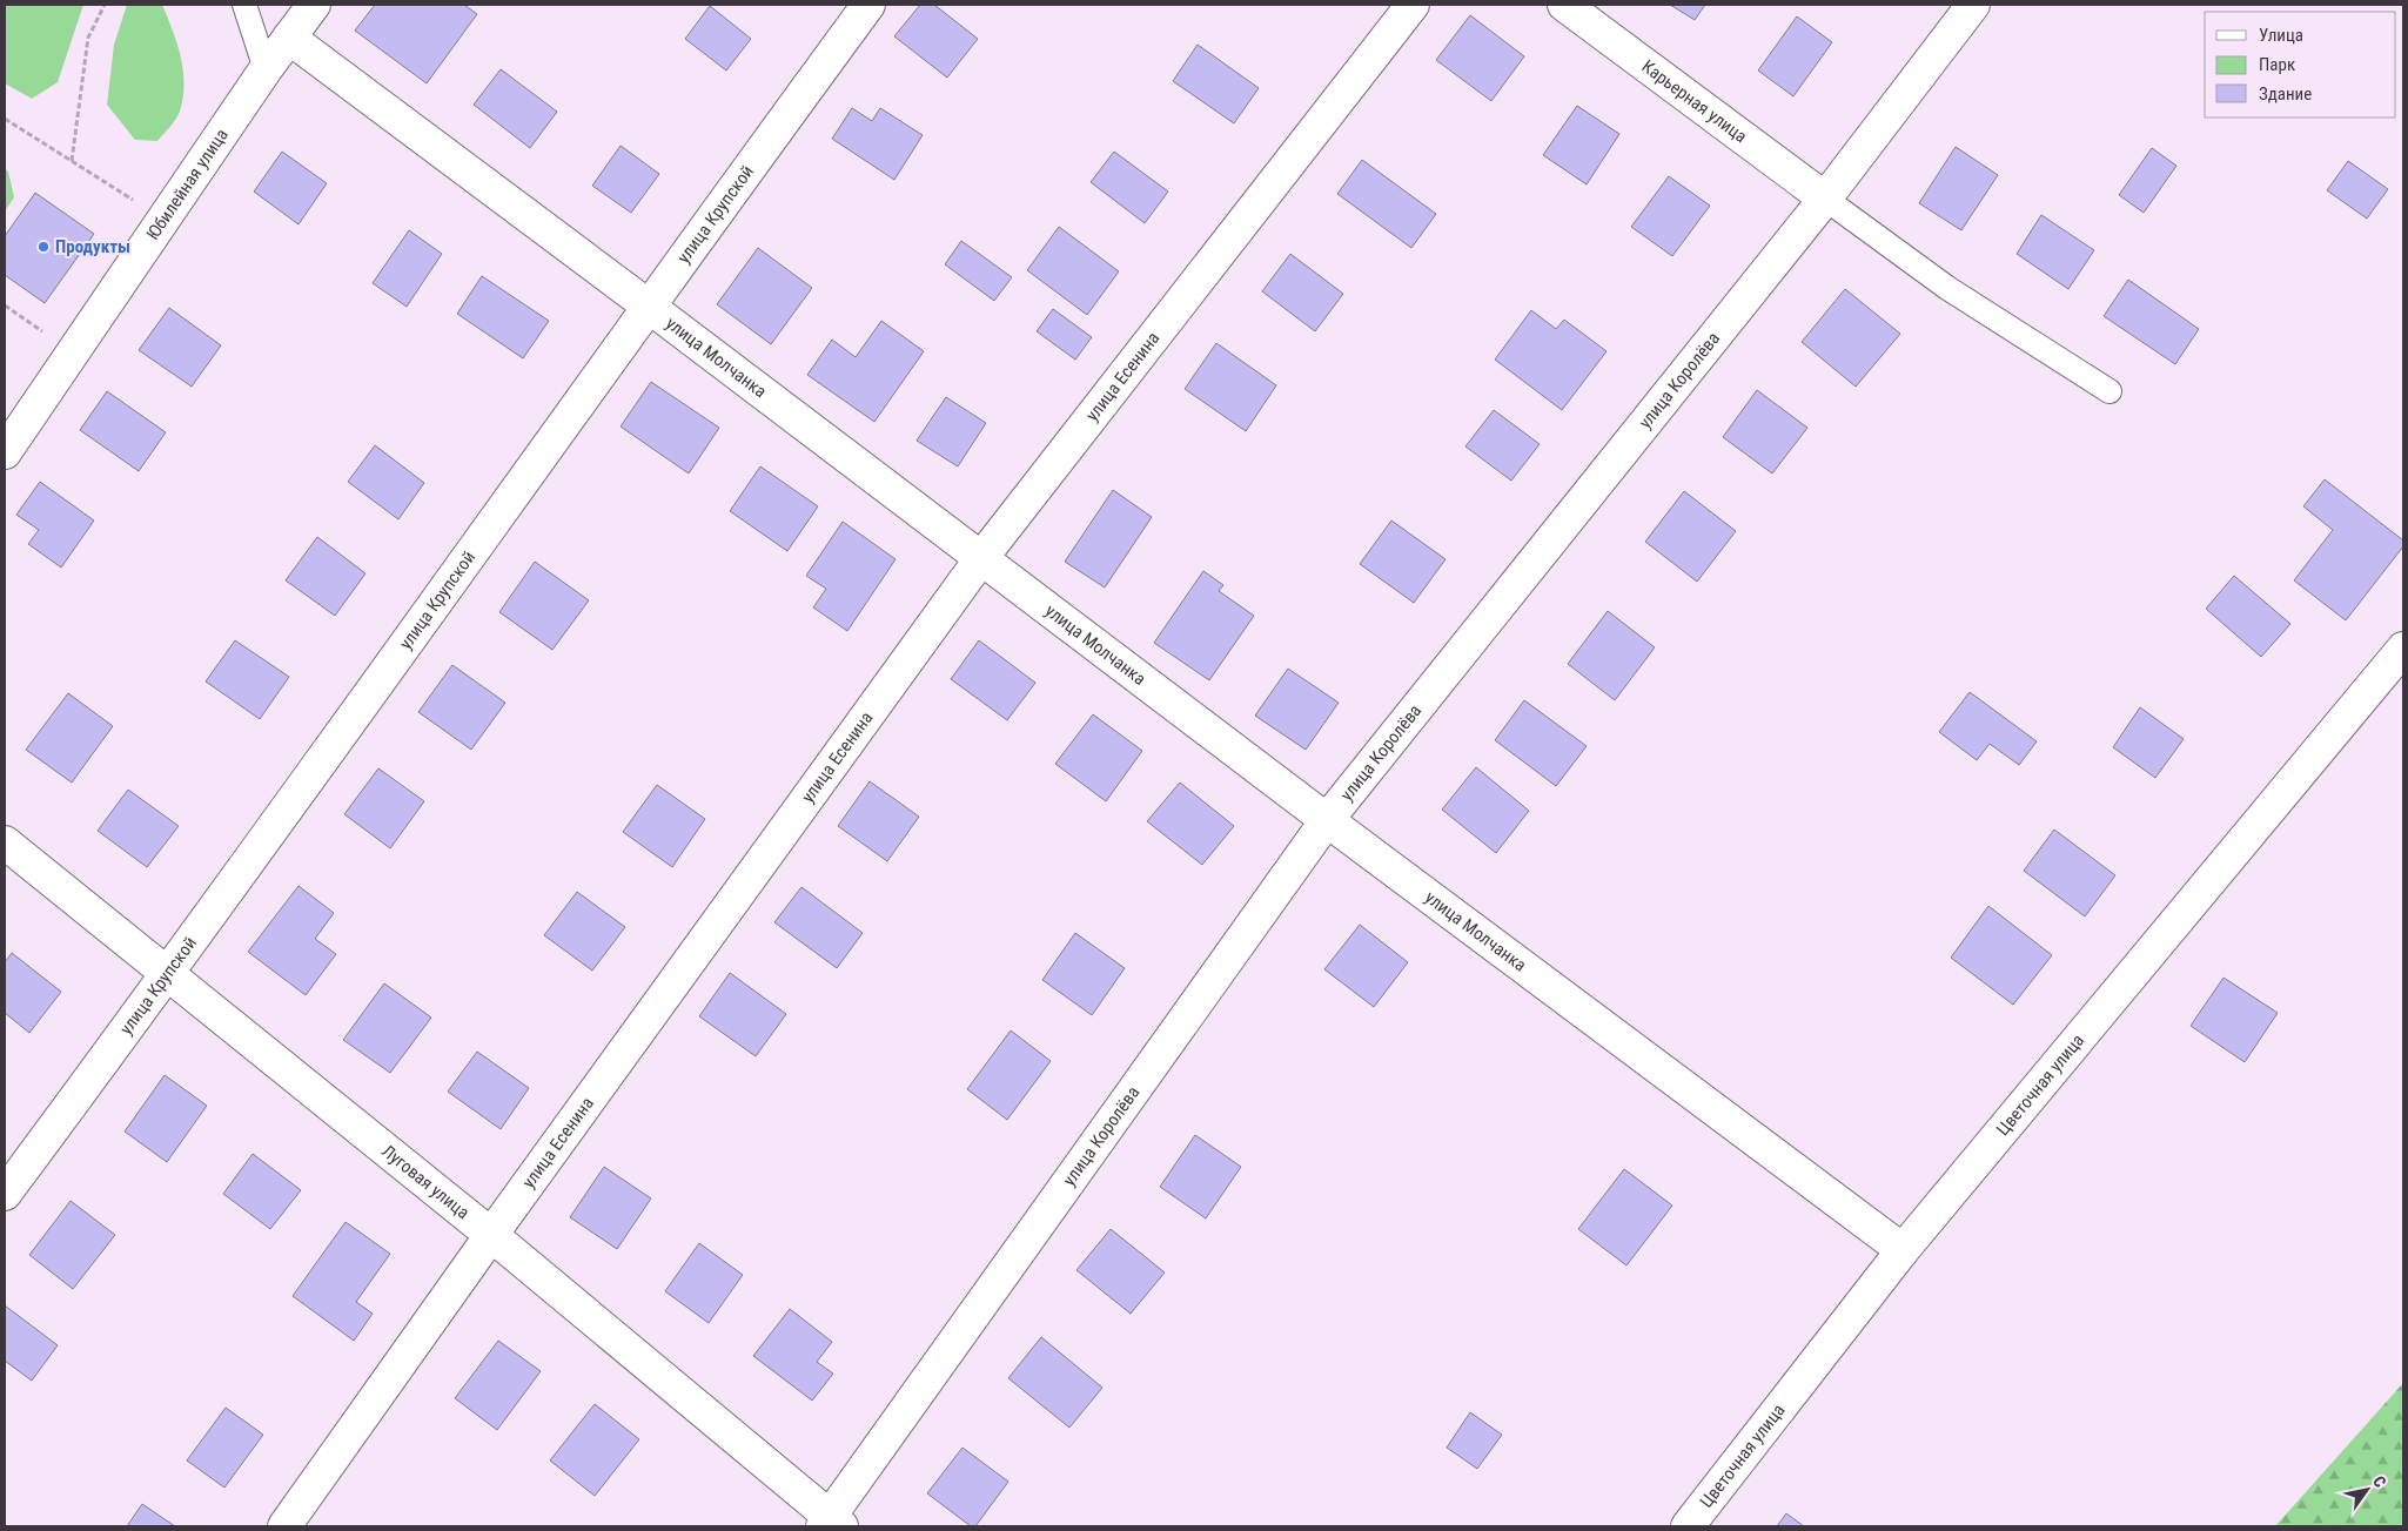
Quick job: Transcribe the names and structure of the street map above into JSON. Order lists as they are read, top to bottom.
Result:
{
  "streets": {
    "street": [
      "Карьерная улица",
      "Юбилейная улица",
      "улица Крупской",
      "улица Молчанка",
      "улица Есенина",
      "улица Королёва",
      "Цветочная улица",
      "Луговая улица"
    ]
  },
  "crossings": [
    ["Карьерная улица", "улица Королёва"],
    ["Юбилейная улица", "улица Молчанка"],
    ["улица Крупской", "улица Молчанка"],
    ["улица Крупской", "Луговая улица"],
    ["улица Молчанка", "улица Есенина"],
    ["улица Молчанка", "улица Королёва"],
    ["улица Молчанка", "Цветочная улица"],
    ["улица Есенина", "Луговая улица"],
    ["улица Королёва", "Луговая улица"]
  ],
  "places": ["Продукты"],
  "legend": ["Улица", "Парк", "Здание"],
  "north": "top right"
}
